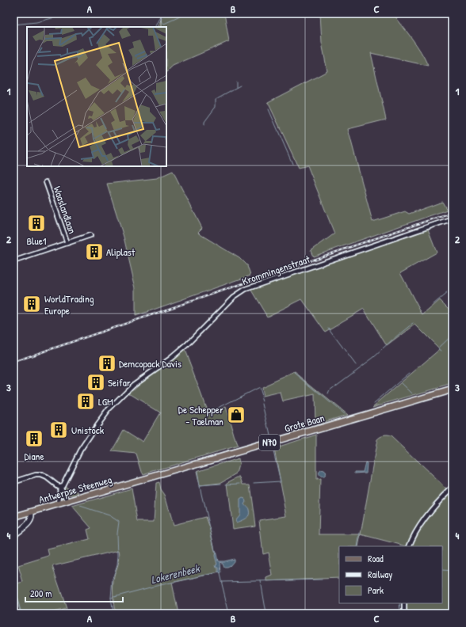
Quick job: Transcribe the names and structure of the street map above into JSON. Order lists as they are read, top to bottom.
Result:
{
  "streets": {
    "main road": ["Grote Baan", "N70", "Antwerpse Steenweg"],
    "street": ["Waaslandlaan", "Krommingenstraat"]
  },
  "crossings": [
    ["Grote Baan", "Antwerpse Steenweg"]
  ],
  "water": ["Lokerenbeek"],
  "places": {
    "building": [
      "Blue1",
      "Aliplast",
      "WorldTrading Europe",
      "Demcopack Davis",
      "Seifar",
      "LGM",
      "Unistock",
      "Diane"
    ],
    "shop": ["De Schepper - Taelman"]
  },
  "legend": ["Road", "Railway", "Park"],
  "scale_bar": "200 m",
  "grid": {
    "columns": ["A", "B", "C"],
    "rows": [
      "1",
      "2",
      "3",
      "4"
    ]
  }
}
